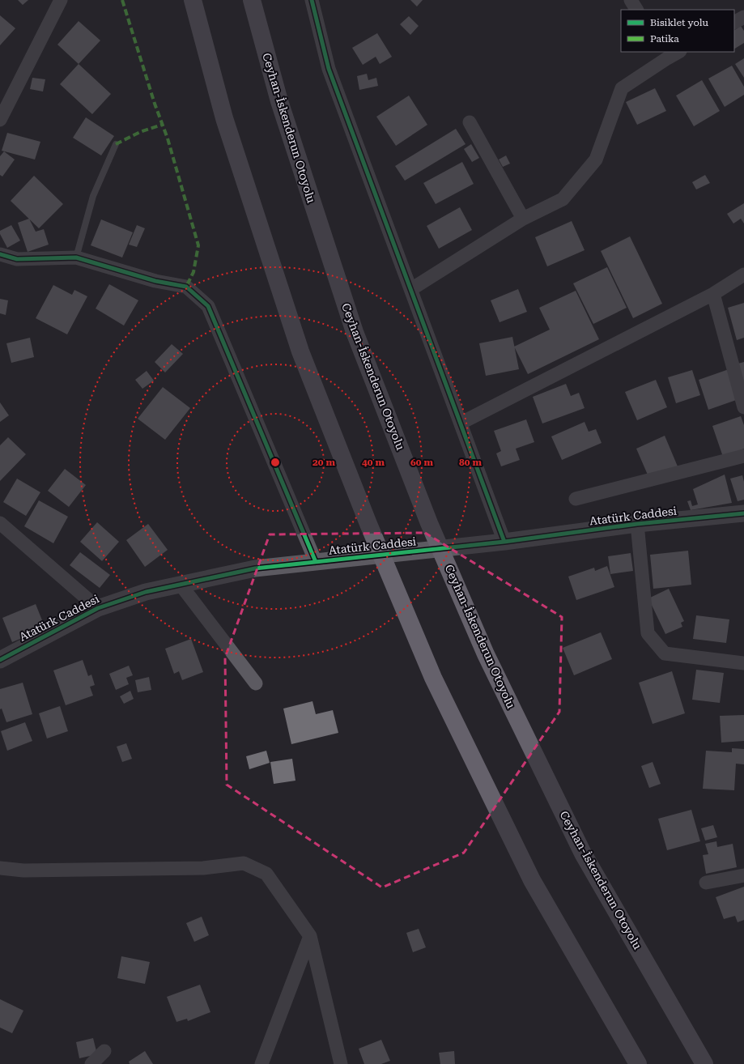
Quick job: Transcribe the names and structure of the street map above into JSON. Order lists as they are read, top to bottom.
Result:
{
  "streets": {
    "highway": ["Ceyhan-İskenderun Otoyolu"],
    "street": ["Atatürk Caddesi"]
  },
  "legend": ["Bisiklet yolu", "Patika"],
  "rings": [
    "20 m",
    "40 m",
    "60 m",
    "80 m"
  ]
}
